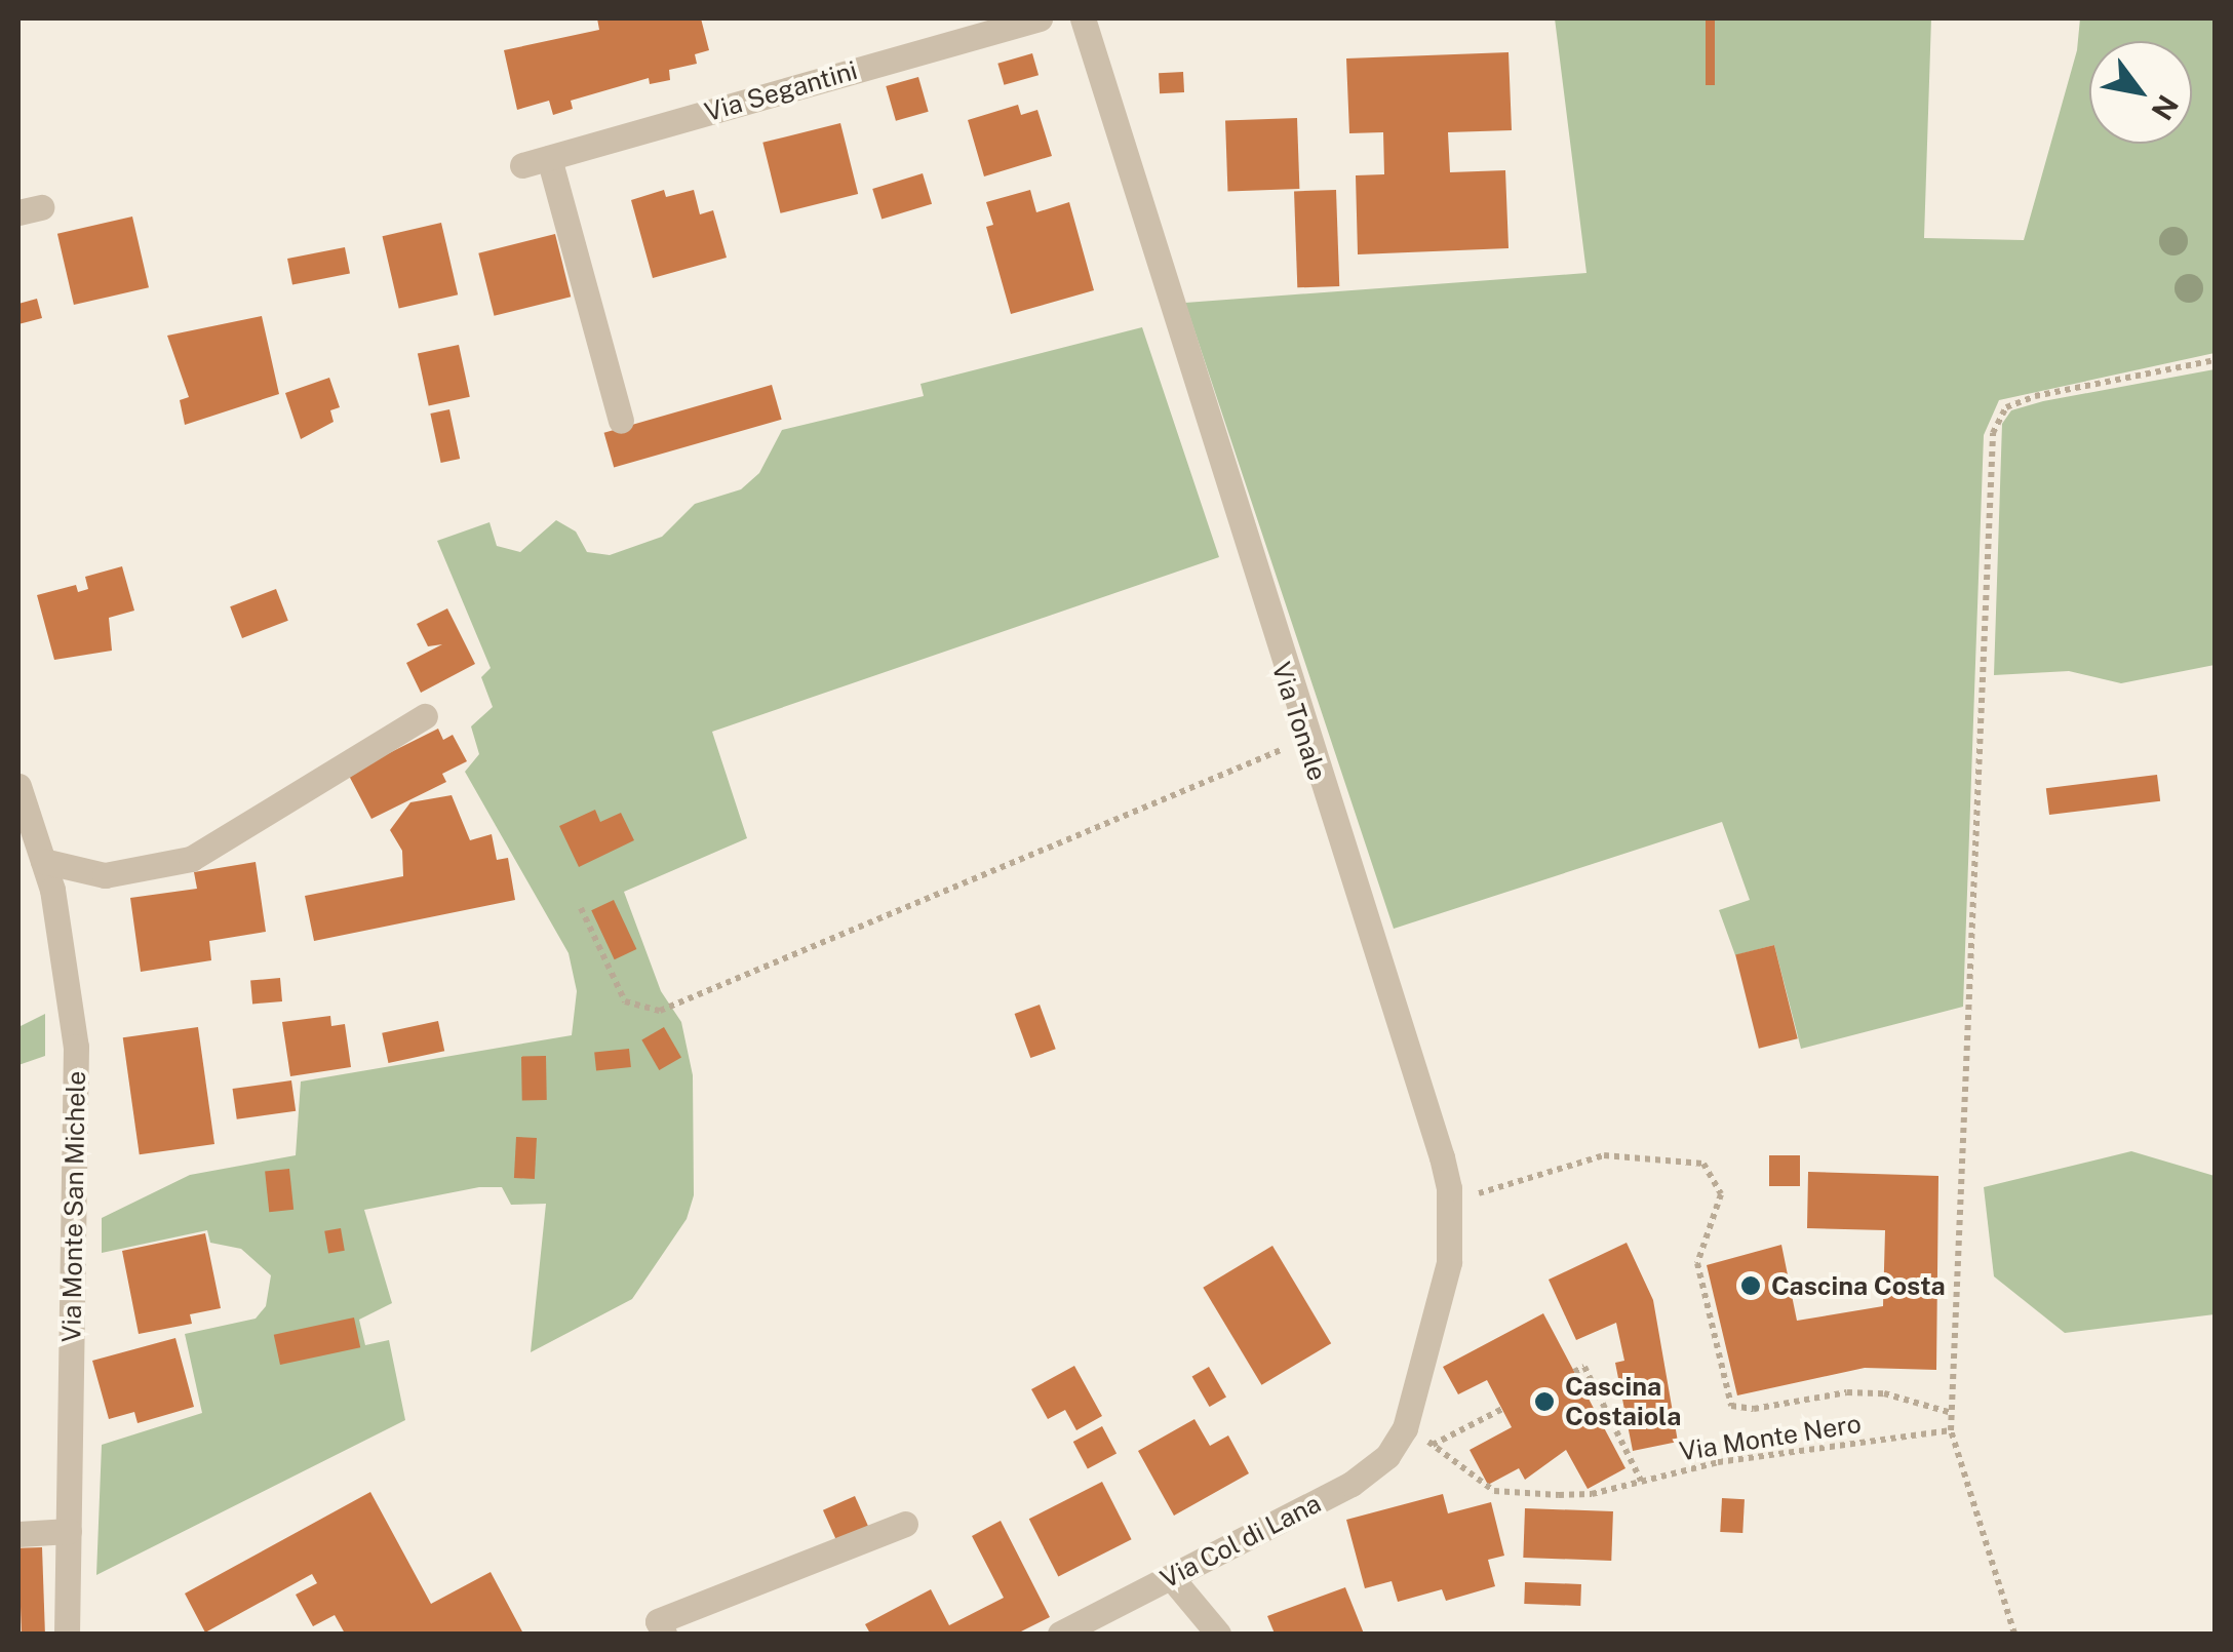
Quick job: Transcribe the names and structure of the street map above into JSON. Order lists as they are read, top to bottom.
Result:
{
  "streets": {
    "street": [
      "Via Segantini",
      "Via Tonale",
      "Via Monte San Michele",
      "Via Col di Lana"
    ],
    "path": ["Via Monte Nero"]
  },
  "crossings": [
    ["Via Tonale", "Via Monte Nero"],
    ["Via Tonale", "Via Col di Lana"],
    ["Via Monte Nero", "Via Col di Lana"]
  ],
  "places": ["Cascina Costa", "Cascina Costaiola"],
  "north": "bottom right"
}
